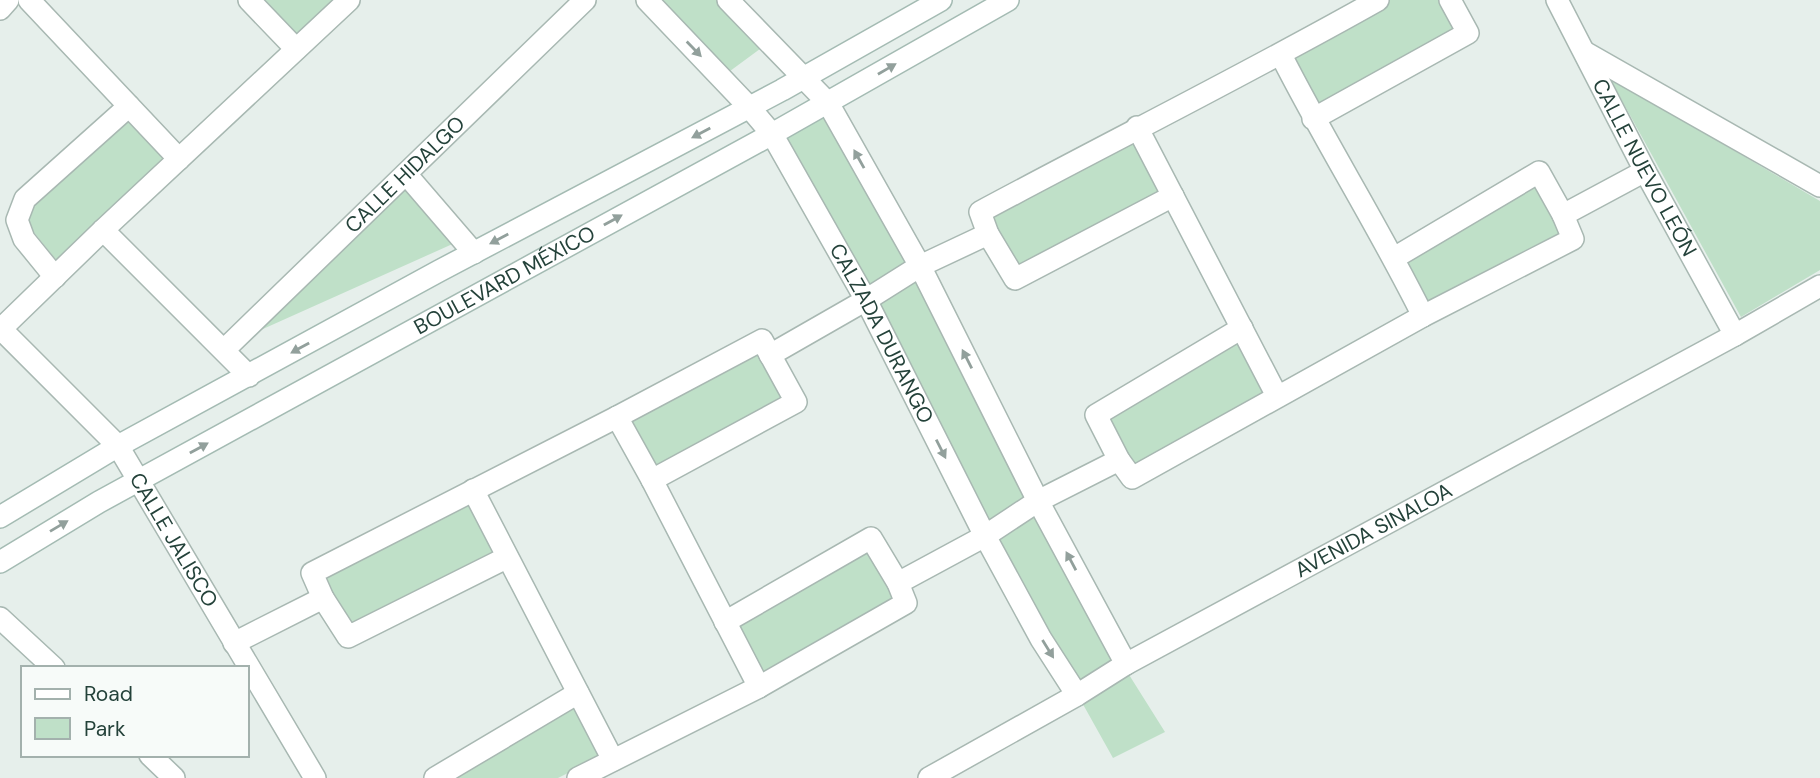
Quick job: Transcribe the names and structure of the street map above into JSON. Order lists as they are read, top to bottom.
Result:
{
  "streets": {
    "street": [
      "CALLE NUEVO LEÓN",
      "CALLE HIDALGO",
      "BOULEVARD MÉXICO",
      "CALZADA DURANGO",
      "AVENIDA SINALOA",
      "CALLE JALISCO"
    ]
  },
  "crossings": [
    ["CALLE NUEVO LEÓN", "AVENIDA SINALOA"],
    ["BOULEVARD MÉXICO", "CALZADA DURANGO"],
    ["BOULEVARD MÉXICO", "CALLE JALISCO"],
    ["CALZADA DURANGO", "AVENIDA SINALOA"]
  ],
  "legend": ["Road", "Park"]
}
